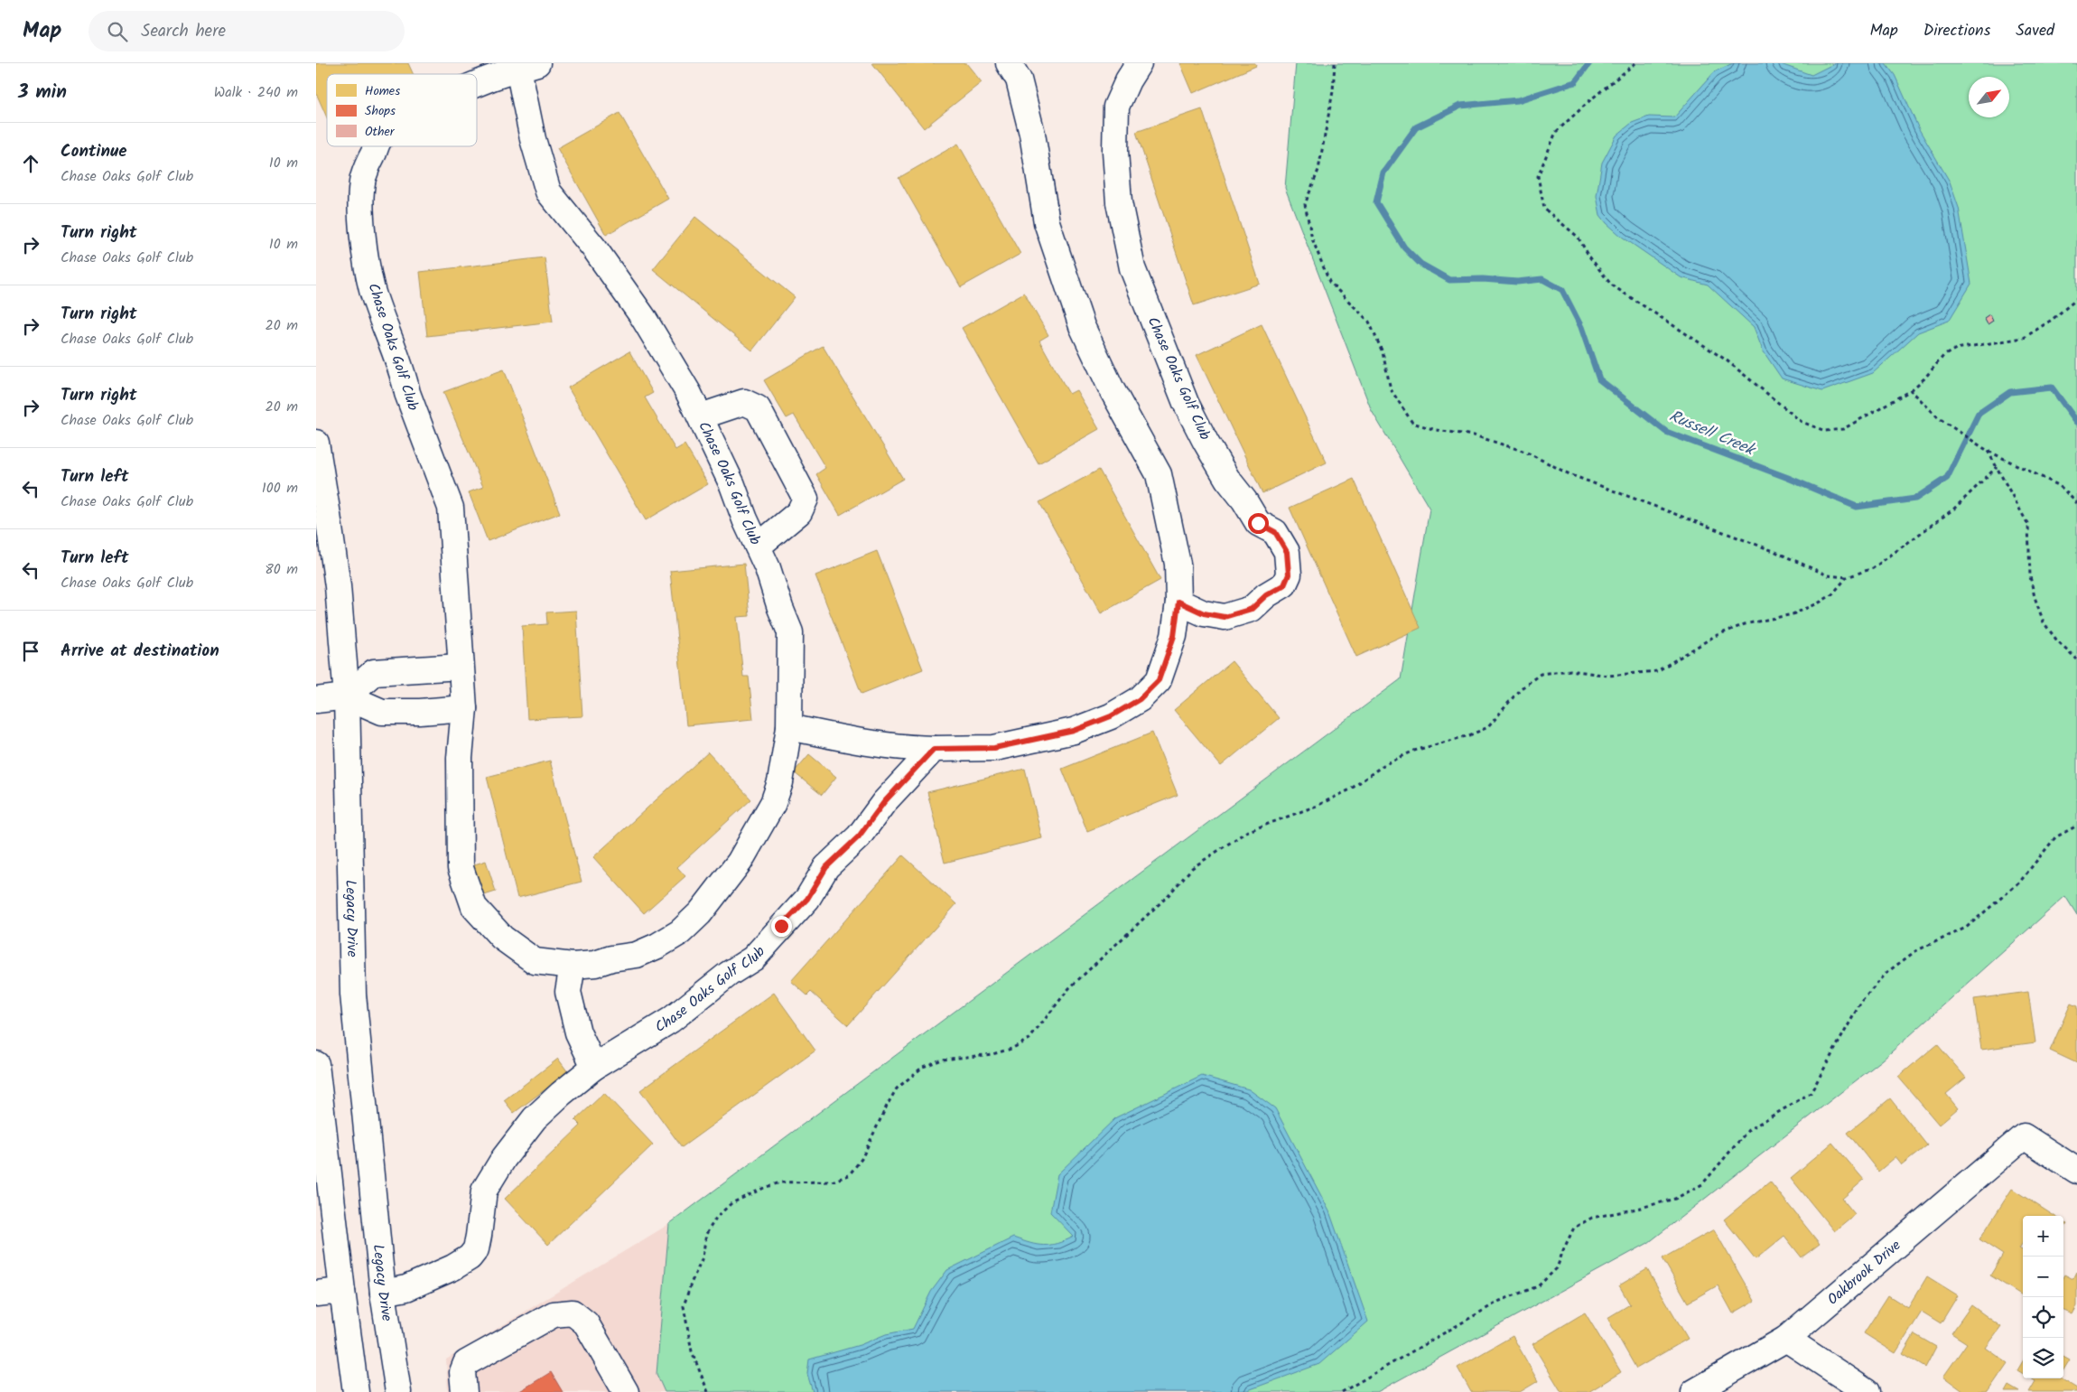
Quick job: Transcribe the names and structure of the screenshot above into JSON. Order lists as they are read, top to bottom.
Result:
{
  "streets": {
    "main road": ["Chase Oaks Golf Club", "Legacy Drive", "Oakbrook Drive"]
  },
  "crossings": [
    ["Chase Oaks Golf Club", "Legacy Drive"]
  ],
  "water": ["Russell Creek"],
  "legend": ["Homes", "Shops", "Other"],
  "north": "top right",
  "page": {
    "header": "Map",
    "search": "Search here",
    "nav": ["Map", "Directions", "Saved"],
    "heading": ["3 min", "Walk · 240 m"],
    "list": [
      ["Continue", "Chase Oaks Golf Club", "10 m"],
      ["Turn right", "Chase Oaks Golf Club", "10 m"],
      ["Turn right", "Chase Oaks Golf Club", "20 m"],
      ["Turn right", "Chase Oaks Golf Club", "20 m"],
      ["Turn left", "Chase Oaks Golf Club", "100 m"],
      ["Turn left", "Chase Oaks Golf Club", "80 m"],
      "Arrive at destination"
    ],
    "map_buttons": ["+", "−"]
  }
}
